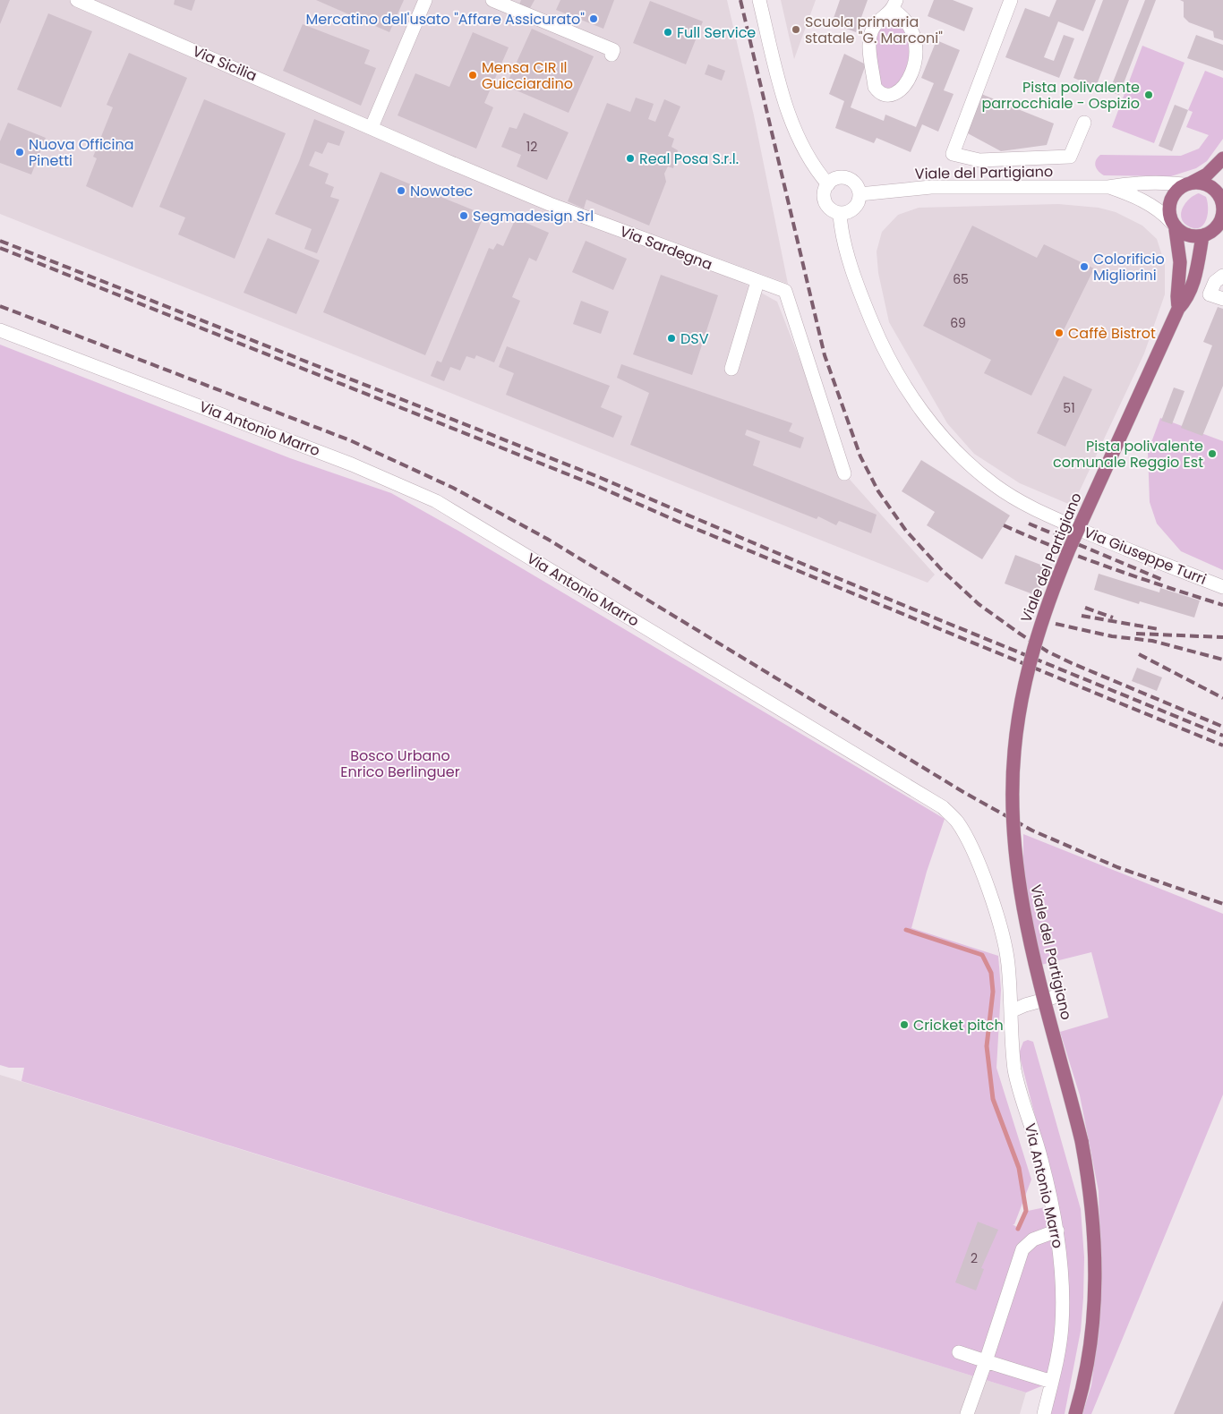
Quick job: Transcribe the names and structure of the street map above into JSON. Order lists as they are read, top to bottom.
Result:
{
  "streets": {
    "main road": ["Viale del Partigiano"],
    "street": [
      "Via Sicilia",
      "Via Sardegna",
      "Via Antonio Marro",
      "Via Giuseppe Turri"
    ]
  },
  "crossings": [
    ["Via Sicilia", "Via Sardegna"],
    ["Viale del Partigiano", "Via Giuseppe Turri"]
  ],
  "parks": ["Bosco Urbano Enrico Berlinguer"],
  "places": [
    "Mercatino dell'usato \"Affare Assicurato\"",
    "Scuola primaria statale \"G. Marconi\"",
    "Full Service",
    "Mensa CIR Il Guicciardino",
    "Pista polivalente parrocchiale - Ospizio",
    "Nuova Officina Pinetti",
    "Real Posa S.r.l.",
    "Nowotec",
    "Segmadesign Srl",
    "Colorificio Migliorini",
    "Caffè Bistrot",
    "DSV",
    "Pista polivalente comunale Reggio Est",
    "Cricket pitch"
  ],
  "house_numbers": [
    "12",
    "65",
    "69",
    "51",
    "2"
  ]
}
